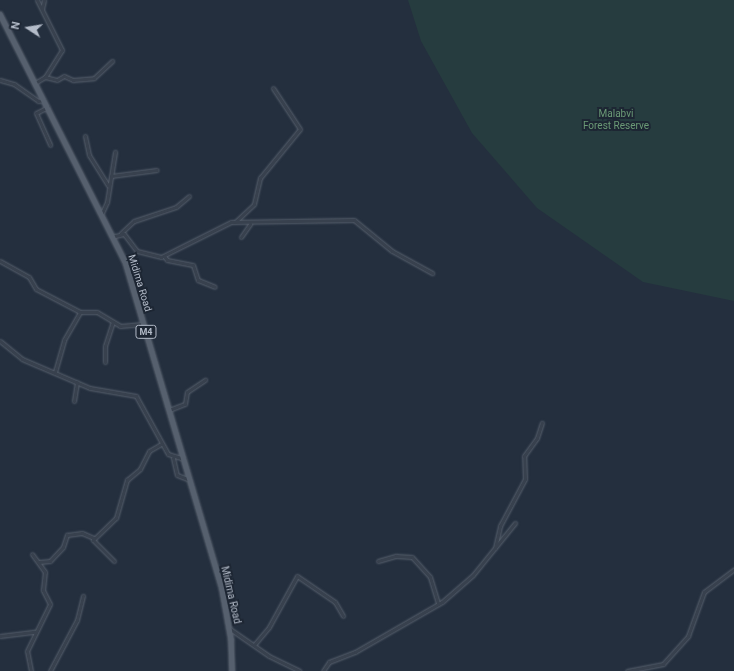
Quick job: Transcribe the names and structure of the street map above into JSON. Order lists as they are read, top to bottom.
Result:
{
  "streets": {
    "main road": ["Midima Road", "M4"]
  },
  "parks": ["Malabvi Forest Reserve"],
  "north": "left"
}
